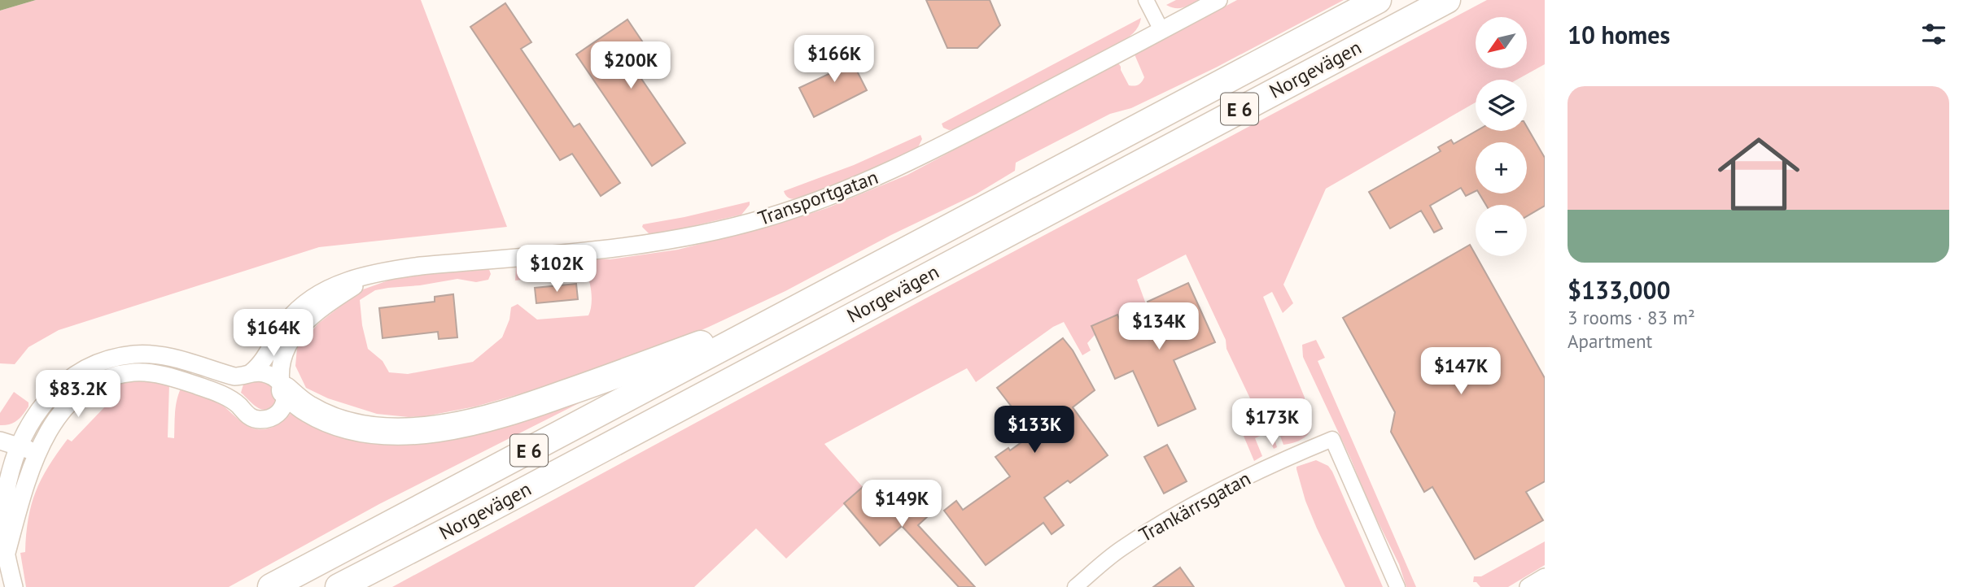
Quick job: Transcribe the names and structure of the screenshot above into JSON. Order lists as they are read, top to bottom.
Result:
{
  "streets": {
    "highway": ["Norgevägen", "E 6"],
    "street": ["Transportgatan", "Trankärrsgatan"]
  },
  "north": "bottom left",
  "page": {
    "heading": "10 homes",
    "map_buttons": ["+", "−"],
    "price": [
      "$166K",
      "$200K",
      "$102K",
      "$134K",
      "$164K",
      "$147K",
      "$83.2K",
      "$173K",
      "$133K",
      "$149K"
    ],
    "list": [
      {
        "name": "$133,000",
        "note": "3 rooms · 83 m² · Apartment"
      }
    ]
  }
}
